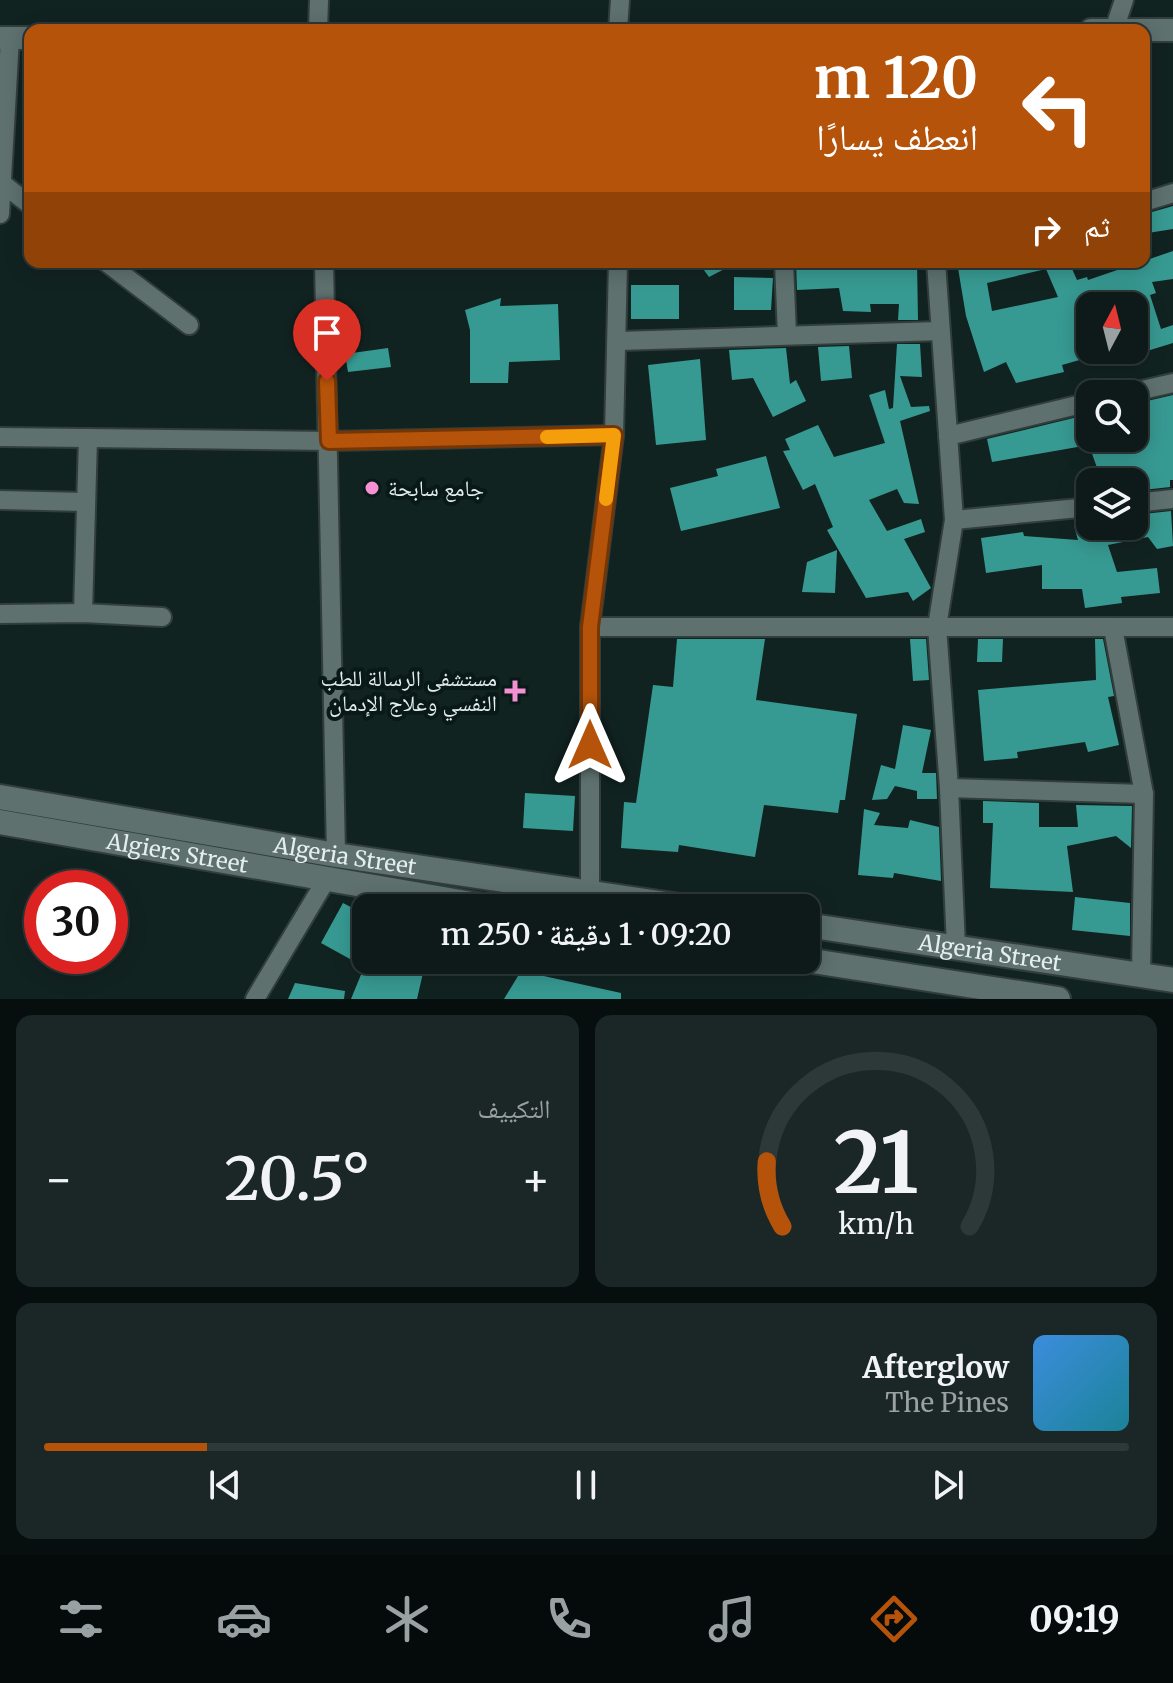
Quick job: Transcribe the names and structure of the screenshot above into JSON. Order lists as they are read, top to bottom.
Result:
{
  "streets": {
    "main road": ["Algiers Street", "Algeria Street"]
  },
  "places": {
    "other": ["جامع سابحة"],
    "health": ["مستشفى الرسالة للطب النفسي وعلاج الإدمان"]
  },
  "north": "top",
  "page": {
    "turn": ["120 m", "انعطف يسارًا"],
    "then": "ثم",
    "limit": "30",
    "trip": "09:20 · 1 دقيقة · 250 m",
    "tile": "التكييف",
    "heat": ["−", "20.5°", "+"],
    "song": ["Afterglow", "The Pines"],
    "tabs": "09:19",
    "gauge": ["21", "km/h"]
  }
}
